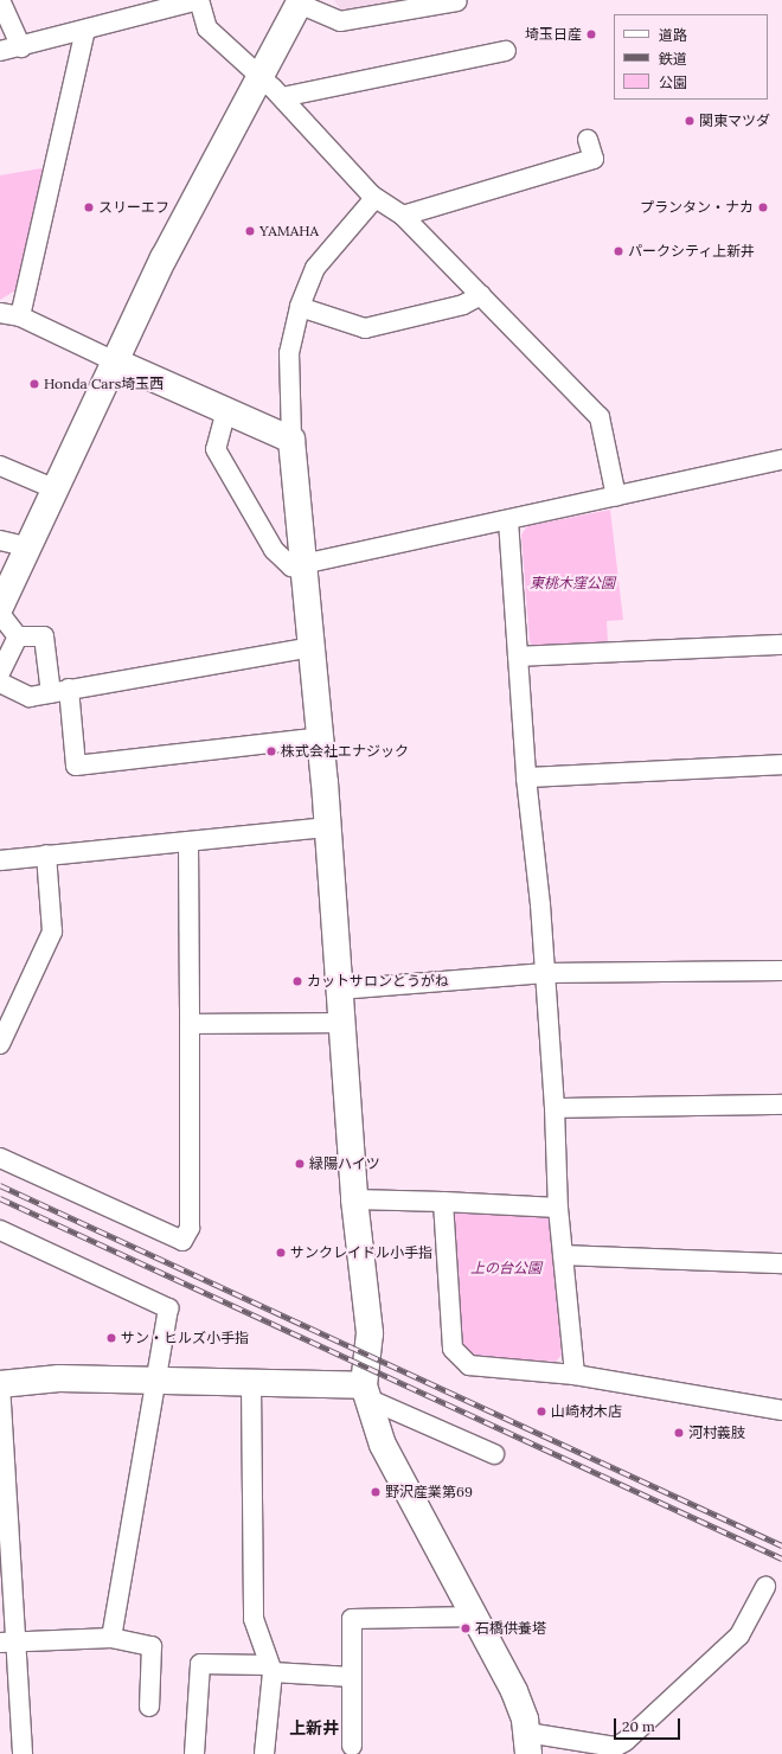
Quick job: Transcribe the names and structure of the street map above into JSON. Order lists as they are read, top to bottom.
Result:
{
  "districts": ["上新井"],
  "parks": ["東桃木窪公園", "上の台公園"],
  "places": [
    "埼玉日産",
    "関東マツダ",
    "スリーエフ",
    "プランタン・ナカ",
    "YAMAHA",
    "パークシティ上新井",
    "Honda Cars埼玉西",
    "株式会社エナジック",
    "カットサロンとうがね",
    "緑陽ハイツ",
    "サンクレイドル小手指",
    "サン・ヒルズ小手指",
    "山崎材木店",
    "河村義肢",
    "野沢産業第69",
    "石橋供養塔"
  ],
  "legend": ["道路", "鉄道", "公園"],
  "scale_bar": "20 m"
}
